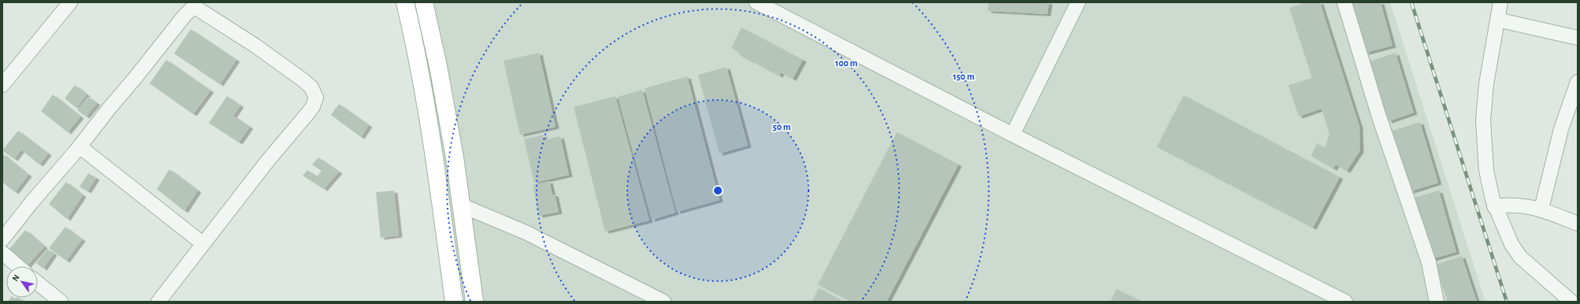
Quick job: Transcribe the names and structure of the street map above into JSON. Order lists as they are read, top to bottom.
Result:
{
  "north": "top left",
  "rings": ["100 m", "150 m", "50 m"]
}
